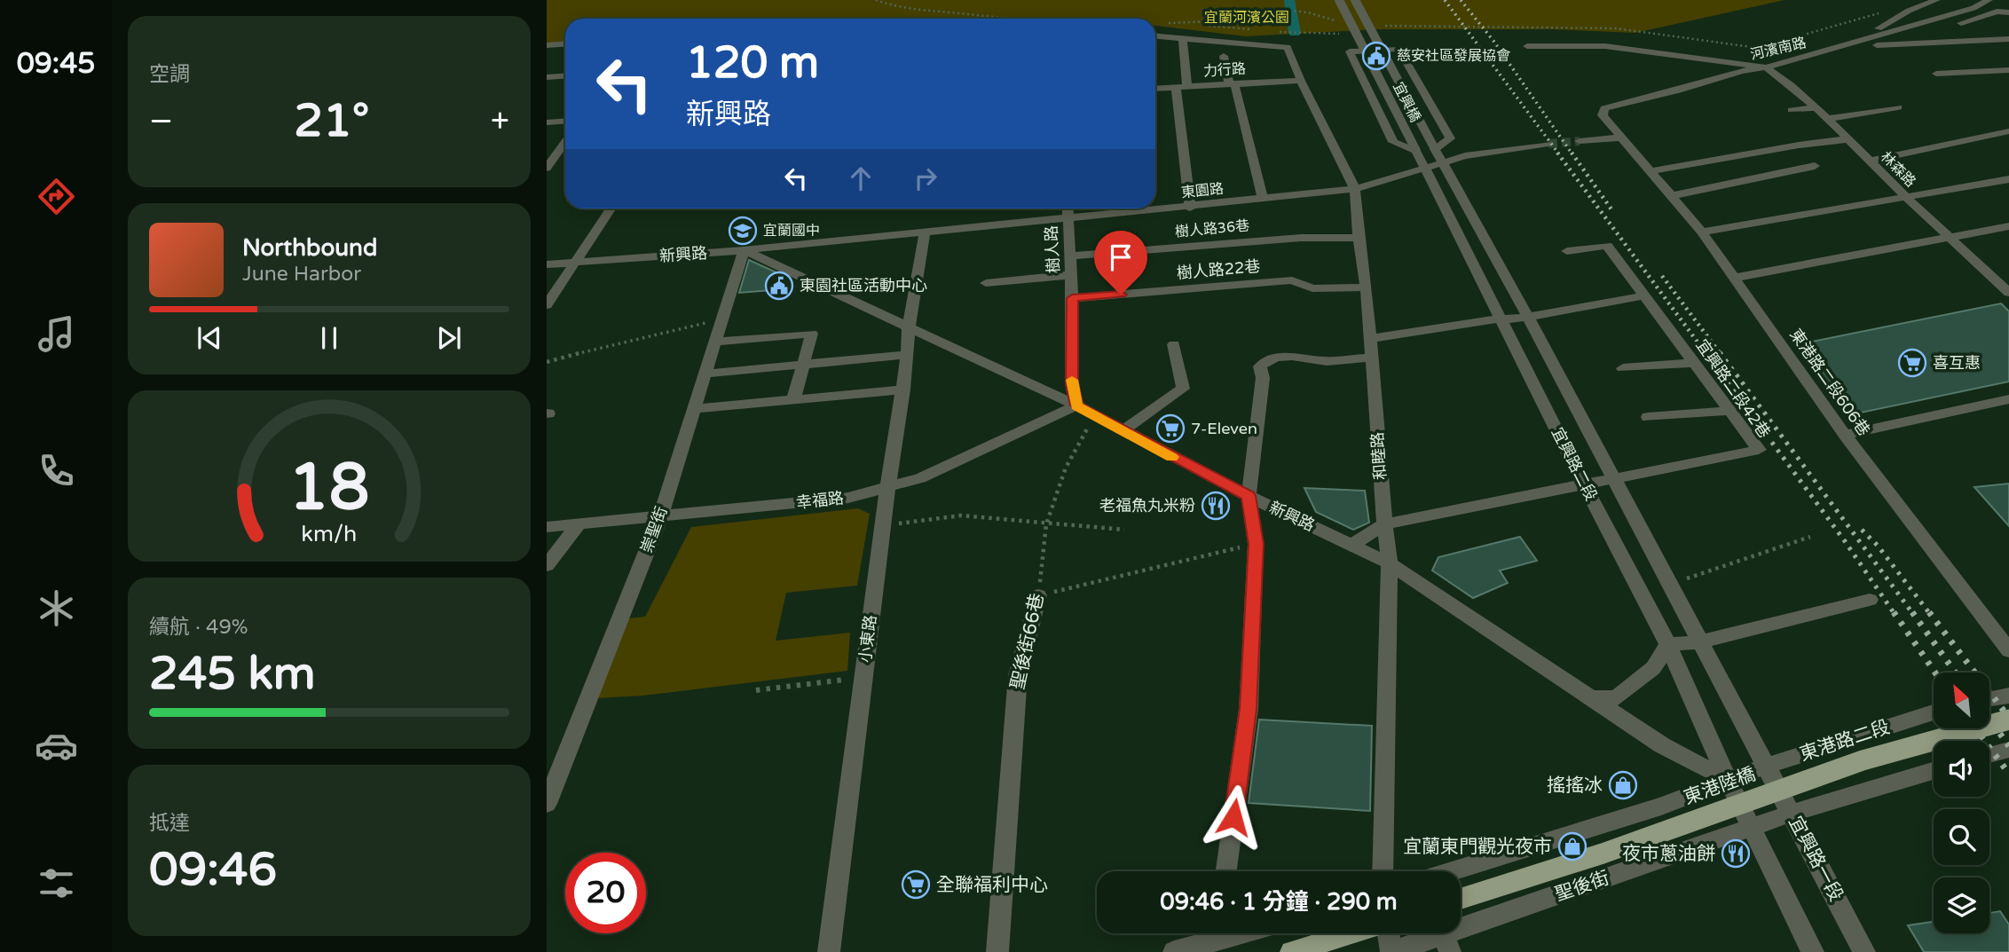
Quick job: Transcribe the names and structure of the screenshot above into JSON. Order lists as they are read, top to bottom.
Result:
{
  "streets": {
    "main road": ["東港陸橋"],
    "street": [
      "河濱南路",
      "力行路",
      "宜興橋",
      "林森路",
      "東園路",
      "樹人路36巷",
      "樹人路",
      "新興路",
      "樹人路22巷",
      "東港路二段606巷",
      "宜興路二段42巷",
      "和睦路",
      "宜興路二段",
      "幸福路",
      "崇聖街",
      "小東路",
      "聖後街66巷",
      "東港路二段",
      "宜興路一段",
      "聖後街"
    ]
  },
  "crossings": [
    ["河濱南路", "林森路"],
    ["河濱南路", "東港路二段606巷"],
    ["力行路", "和睦路"],
    ["宜興橋", "東園路"],
    ["宜興橋", "宜興路二段"],
    ["東園路", "樹人路"],
    ["東園路", "新興路"],
    ["東園路", "和睦路"],
    ["東園路", "宜興路二段"],
    ["東園路", "崇聖街"],
    ["東園路", "小東路"],
    ["樹人路36巷", "樹人路"],
    ["樹人路36巷", "和睦路"],
    ["樹人路", "新興路"],
    ["樹人路", "樹人路22巷"],
    ["樹人路", "幸福路"],
    ["新興路", "和睦路"],
    ["新興路", "宜興路二段"],
    ["新興路", "幸福路"],
    ["新興路", "崇聖街"],
    ["新興路", "小東路"],
    ["新興路", "聖後街66巷"],
    ["新興路", "東港路二段"],
    ["新興路", "宜興路一段"],
    ["樹人路22巷", "和睦路"],
    ["宜興路二段42巷", "和睦路"],
    ["宜興路二段42巷", "宜興路二段"],
    ["宜興路二段", "東港路二段"],
    ["宜興路二段", "宜興路一段"],
    ["幸福路", "崇聖街"],
    ["幸福路", "小東路"],
    ["東港路二段", "宜興路一段"],
    ["宜興路一段", "聖後街"]
  ],
  "parks": ["宜蘭河濱公園"],
  "places": {
    "public building": ["慈安社區發展協會", "東園社區活動中心"],
    "school or university": ["宜蘭國中"],
    "supermarket": ["喜互惠", "7-Eleven", "全聯福利中心"],
    "restaurant": ["老福魚丸米粉", "夜市蔥油餅"],
    "shop": ["搖搖冰", "宜蘭東門觀光夜市"]
  },
  "north": "top left",
  "page": {
    "tabs": "09:45",
    "tile": [
      "空調",
      ["續航 · 49%", "245 km"],
      ["抵達", "09:46"]
    ],
    "turn": ["120 m", "新興路"],
    "heat": ["−", "21°", "+"],
    "song": ["Northbound", "June Harbor"],
    "limit": "20",
    "trip": "09:46 · 1 分鐘 · 290 m",
    "gauge": ["18", "km/h"]
  }
}
